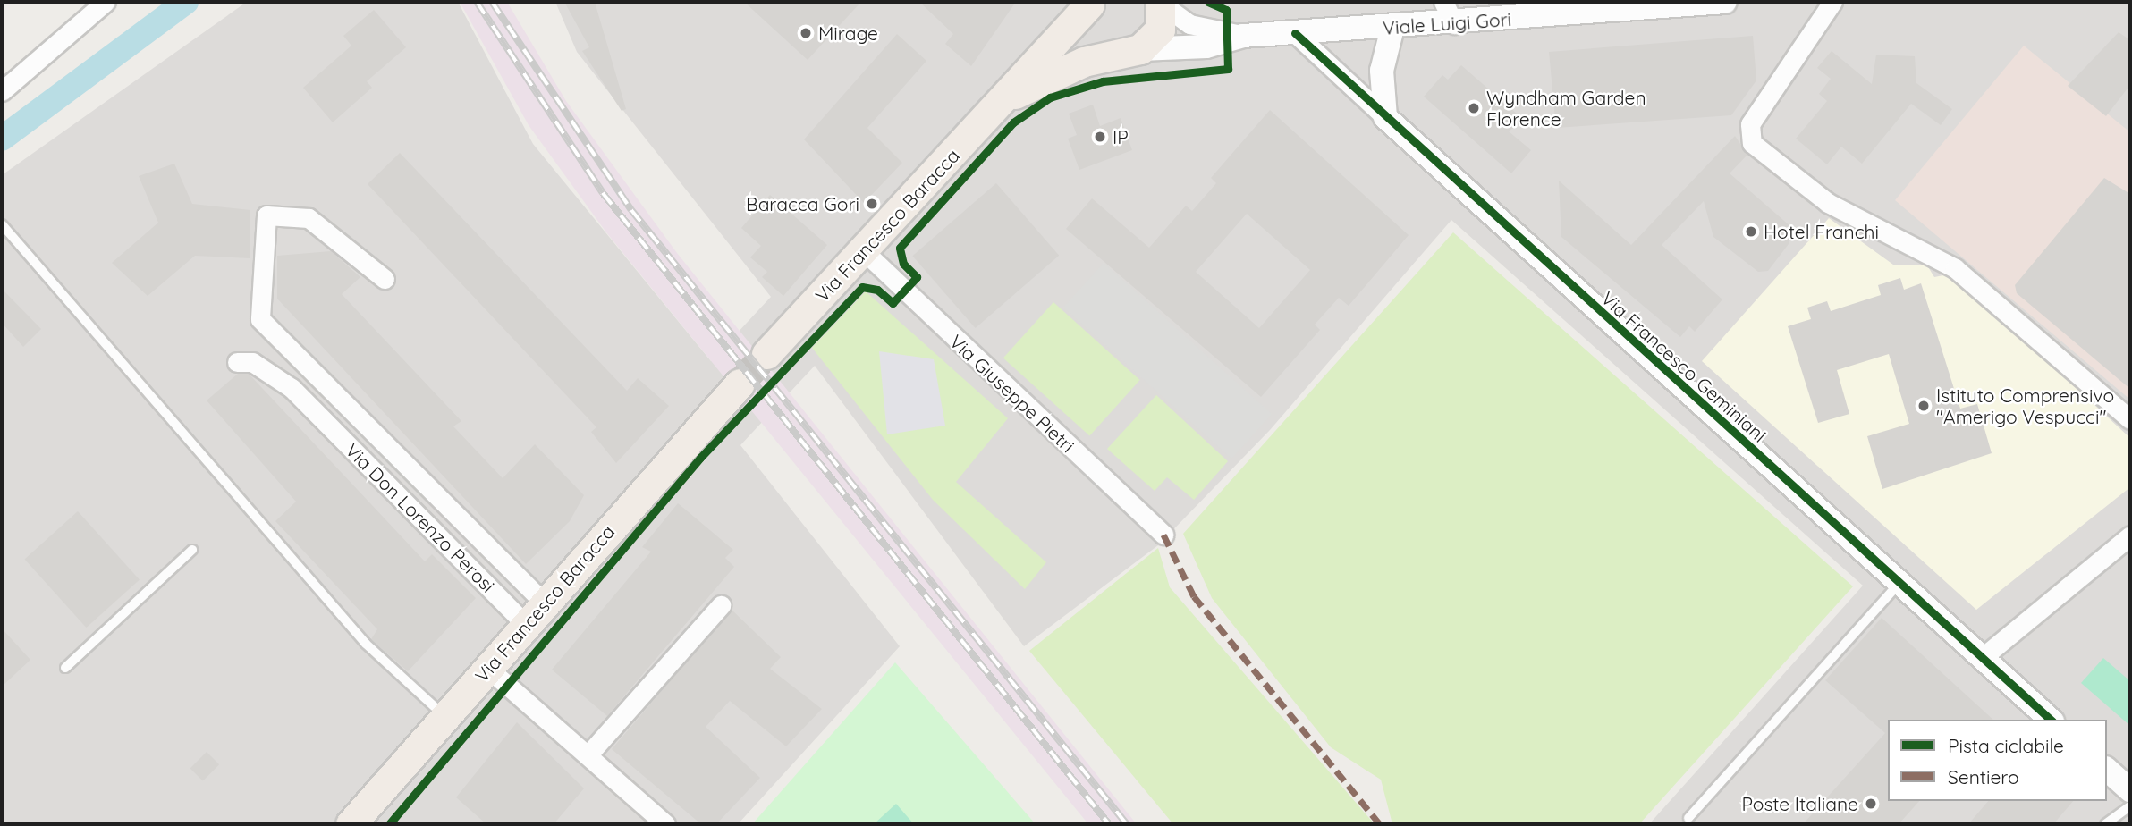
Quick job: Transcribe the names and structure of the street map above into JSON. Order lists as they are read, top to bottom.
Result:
{
  "streets": {
    "main road": ["Via Francesco Baracca"],
    "street": [
      "Viale Luigi Gori",
      "Via Francesco Geminiani",
      "Via Giuseppe Pietri",
      "Via Don Lorenzo Perosi"
    ]
  },
  "crossings": [
    ["Viale Luigi Gori", "Via Francesco Baracca"],
    ["Viale Luigi Gori", "Via Francesco Geminiani"],
    ["Via Francesco Baracca", "Via Giuseppe Pietri"],
    ["Via Francesco Baracca", "Via Don Lorenzo Perosi"]
  ],
  "places": [
    "Mirage",
    "Wyndham Garden Florence",
    "IP",
    "Baracca Gori",
    "Hotel Franchi",
    "Istituto Comprensivo \"Amerigo Vespucci\"",
    "Poste Italiane"
  ],
  "legend": ["Pista ciclabile", "Sentiero"]
}
